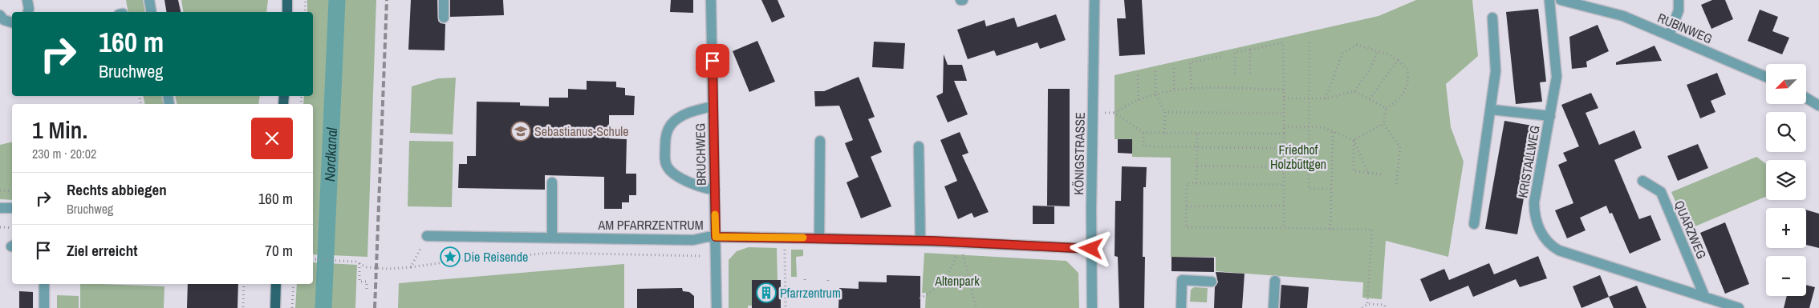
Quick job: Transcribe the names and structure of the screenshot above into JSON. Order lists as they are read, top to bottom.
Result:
{
  "streets": {
    "street": [
      "RUBINWEG",
      "KÖNIGSTRASSE",
      "BRUCHWEG",
      "KRISTALLWEG",
      "AM PFARRZENTRUM",
      "QUARZWEG"
    ]
  },
  "crossings": [
    ["KÖNIGSTRASSE", "AM PFARRZENTRUM"],
    ["BRUCHWEG", "AM PFARRZENTRUM"],
    ["KRISTALLWEG", "QUARZWEG"]
  ],
  "water": ["Nordkanal"],
  "parks": ["Friedhof Holzbüttgen", "Altenpark"],
  "places": {
    "school or university": ["Sebastianus-Schule"],
    "place": ["Die Reisende"],
    "building": ["Pfarrzentrum"]
  },
  "north": "bottom left",
  "page": {
    "turn": ["160 m", "Bruchweg"],
    "map_buttons": ["+", "−"],
    "heading": ["1 Min.", "230 m · 20:02"],
    "list": [
      {
        "name": "Rechts abbiegen",
        "note": "Bruchweg",
        "value": "160 m"
      },
      {
        "name": "Ziel erreicht",
        "value": "70 m"
      }
    ]
  }
}
